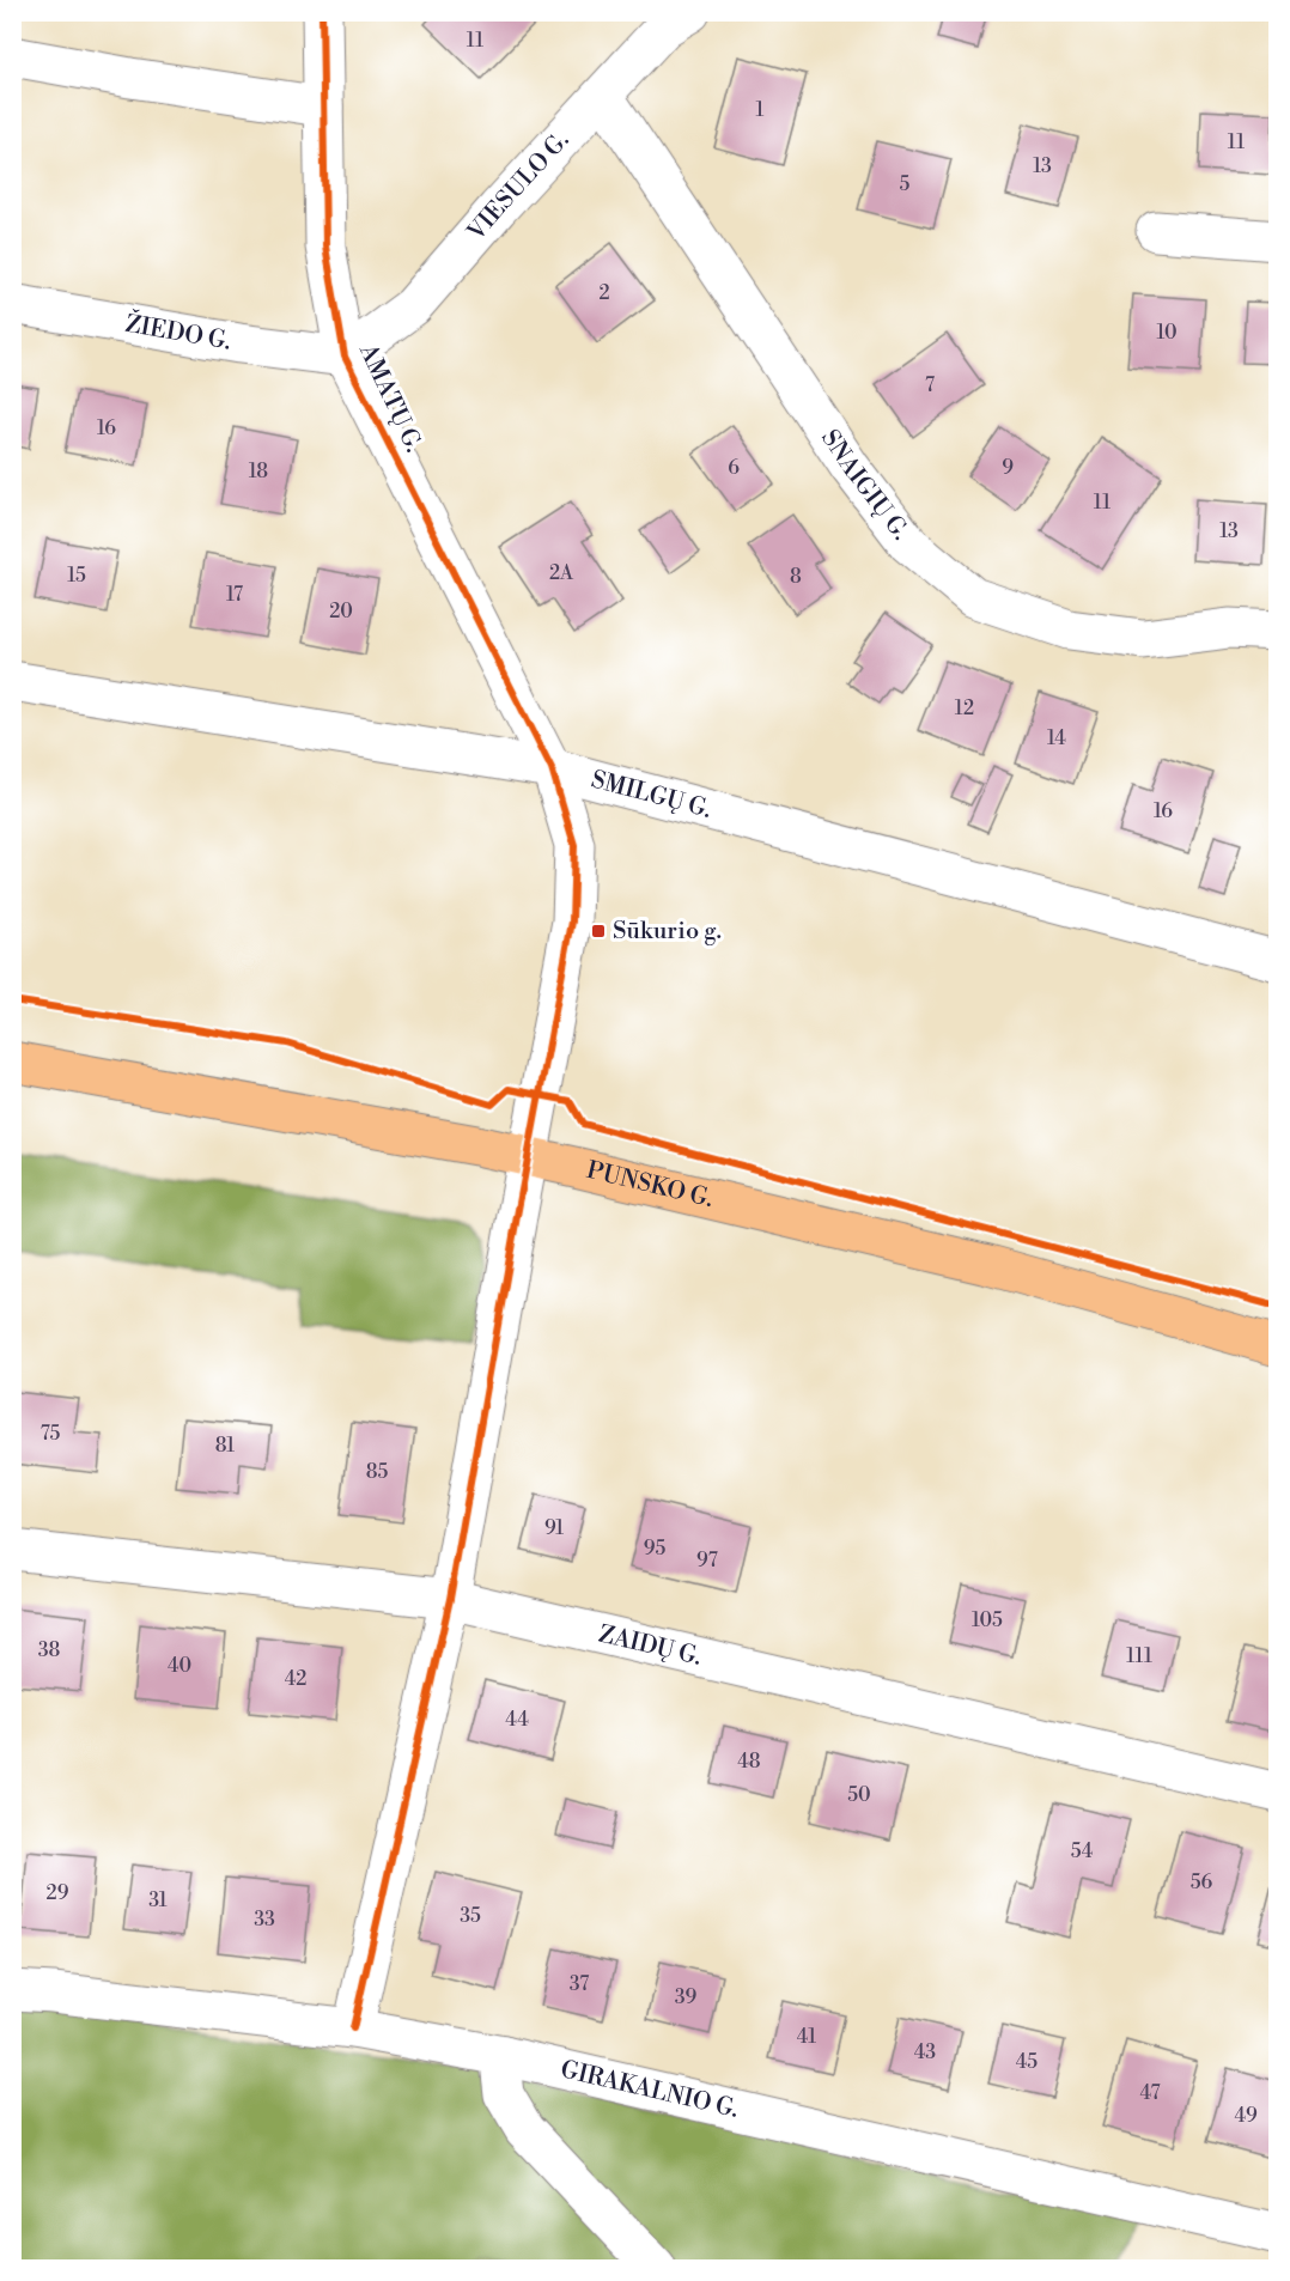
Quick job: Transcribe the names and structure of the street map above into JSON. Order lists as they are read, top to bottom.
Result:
{
  "streets": {
    "main road": ["PUNSKO G."],
    "street": [
      "VIESULO G.",
      "ŽIEDO G.",
      "AMATŲ G.",
      "SNAIGIŲ G.",
      "SMILGŲ G.",
      "ZAIDŲ G.",
      "GIRAKALNIO G."
    ]
  },
  "crossings": [
    ["VIESULO G.", "ŽIEDO G."],
    ["VIESULO G.", "AMATŲ G."],
    ["VIESULO G.", "SNAIGIŲ G."],
    ["ŽIEDO G.", "AMATŲ G."],
    ["AMATŲ G.", "SMILGŲ G."],
    ["AMATŲ G.", "PUNSKO G."],
    ["AMATŲ G.", "ZAIDŲ G."],
    ["AMATŲ G.", "GIRAKALNIO G."]
  ],
  "places": {
    "transit": ["Sūkurio g."]
  },
  "house_numbers": [
    "11",
    "1",
    "11",
    "13",
    "5",
    "2",
    "10",
    "7",
    "16",
    "6",
    "9",
    "18",
    "11",
    "13",
    "2A",
    "15",
    "8",
    "17",
    "20",
    "12",
    "14",
    "16",
    "75",
    "81",
    "85",
    "91",
    "95",
    "97",
    "105",
    "38",
    "111",
    "40",
    "42",
    "44",
    "48",
    "50",
    "54",
    "56",
    "29",
    "31",
    "35",
    "33",
    "37",
    "39",
    "41",
    "43",
    "45",
    "47",
    "49"
  ]
}
